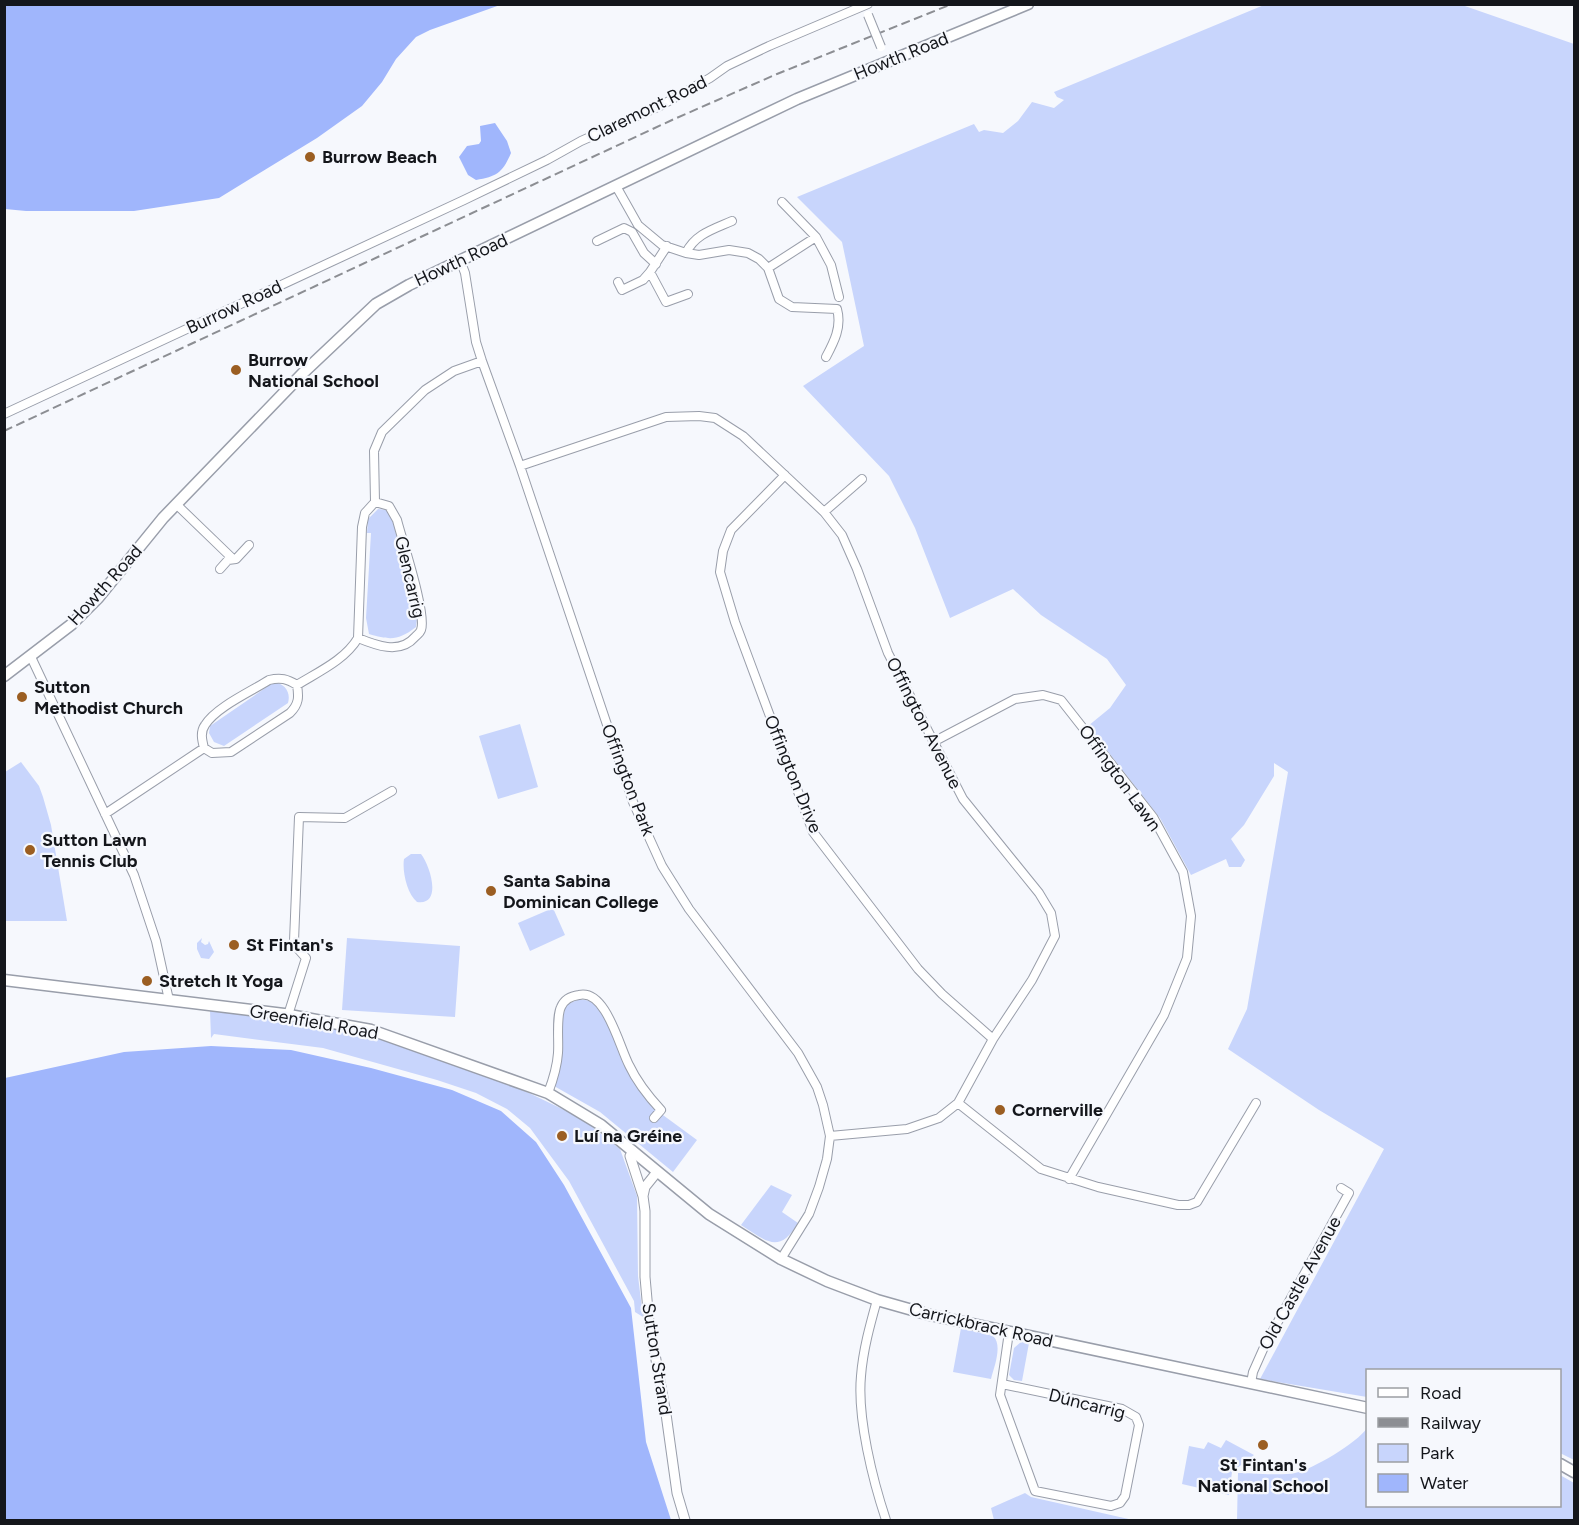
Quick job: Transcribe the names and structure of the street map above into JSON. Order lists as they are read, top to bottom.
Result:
{
  "streets": {
    "main road": ["Howth Road", "Greenfield Road", "Carrickbrack Road"],
    "street": [
      "Claremont Road",
      "Burrow Road",
      "Glencarrig",
      "Offington Avenue",
      "Offington Drive",
      "Offington Lawn",
      "Offington Park",
      "Old Castle Avenue",
      "Sutton Strand",
      "Dúncarrig"
    ]
  },
  "crossings": [
    ["Howth Road", "Claremont Road"],
    ["Howth Road", "Offington Park"],
    ["Claremont Road", "Burrow Road"],
    ["Offington Avenue", "Offington Drive"],
    ["Offington Avenue", "Offington Lawn"],
    ["Offington Avenue", "Offington Park"],
    ["Offington Park", "Carrickbrack Road"],
    ["Greenfield Road", "Carrickbrack Road"],
    ["Greenfield Road", "Sutton Strand"],
    ["Old Castle Avenue", "Carrickbrack Road"],
    ["Carrickbrack Road", "Sutton Strand"],
    ["Carrickbrack Road", "Dúncarrig"]
  ],
  "places": [
    "Burrow Beach",
    "Burrow National School",
    "Sutton Methodist Church",
    "Sutton Lawn Tennis Club",
    "Santa Sabina Dominican College",
    "St Fintan's",
    "Stretch It Yoga",
    "Cornerville",
    "Luí na Gréine",
    "St Fintan's National School"
  ],
  "legend": [
    "Road",
    "Railway",
    "Park",
    "Water"
  ]
}
